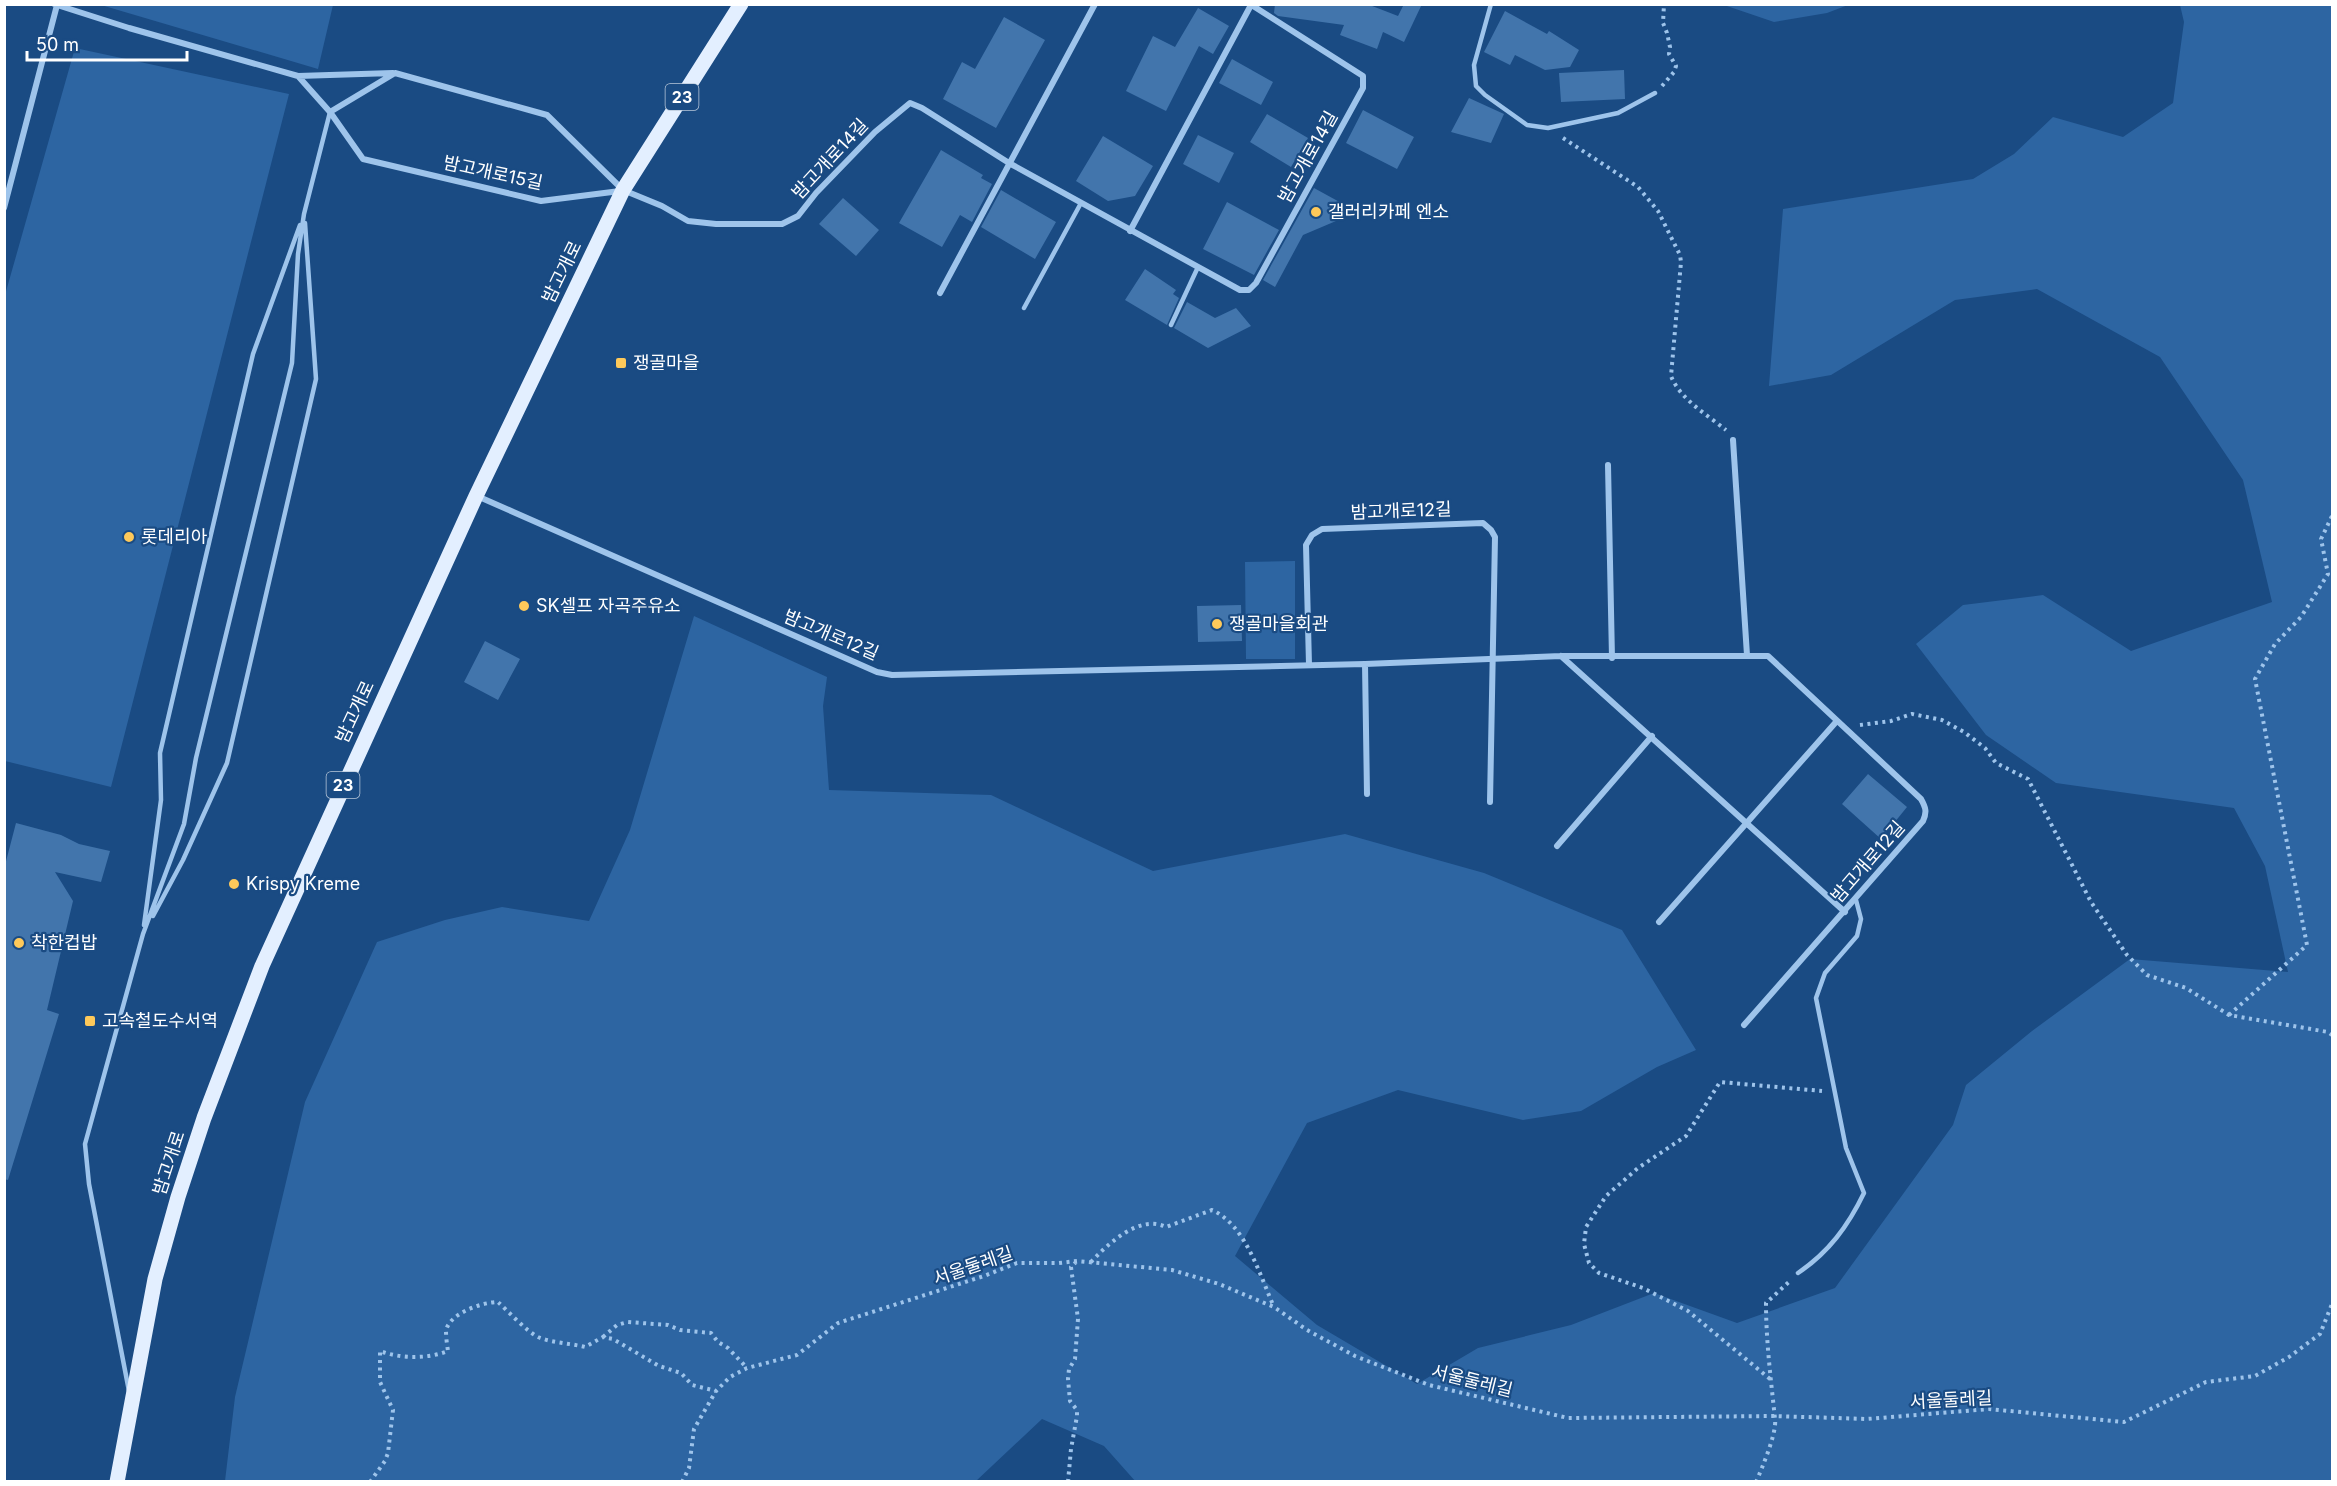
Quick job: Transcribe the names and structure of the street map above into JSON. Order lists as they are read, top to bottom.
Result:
{
  "streets": {
    "main road": ["23", "밤고개로"],
    "street": ["밤고개로14길", "밤고개로15길", "밤고개로12길"],
    "path": ["서울둘레길"]
  },
  "crossings": [
    ["밤고개로14길", "밤고개로15길"],
    ["밤고개로14길", "밤고개로"],
    ["밤고개로15길", "밤고개로"],
    ["밤고개로", "밤고개로12길"]
  ],
  "places": {
    "other": [
      "갤러리카페 엔소",
      "롯데리아",
      "SK셀프 자곡주유소",
      "쟁골마을회관",
      "Krispy Kreme",
      "착한컵밥"
    ],
    "transit": ["쟁골마을", "고속철도수서역"]
  },
  "scale_bar": "50 m"
}
